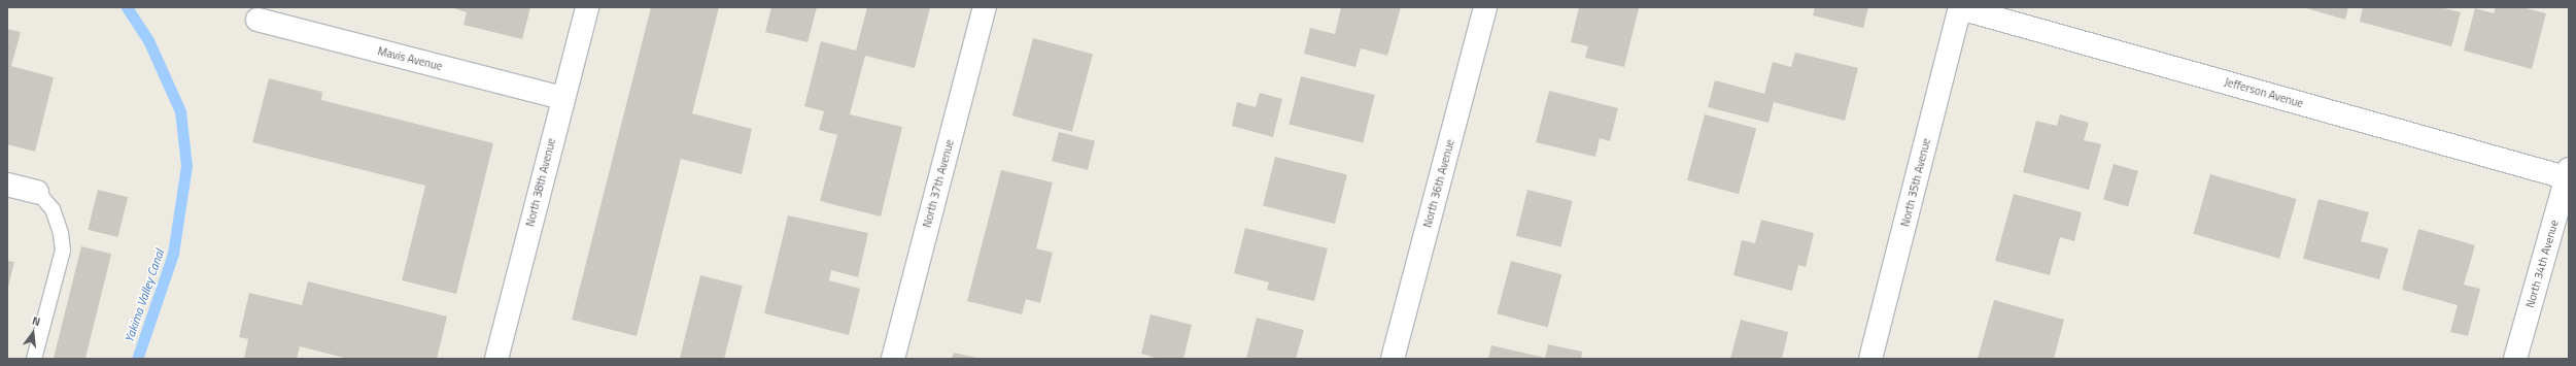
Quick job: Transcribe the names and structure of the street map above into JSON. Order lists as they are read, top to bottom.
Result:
{
  "streets": {
    "street": [
      "Mavis Avenue",
      "Jefferson Avenue",
      "North 38th Avenue",
      "North 35th Avenue",
      "North 37th Avenue",
      "North 36th Avenue",
      "North 34th Avenue"
    ]
  },
  "crossings": [
    ["Mavis Avenue", "North 38th Avenue"],
    ["Jefferson Avenue", "North 35th Avenue"],
    ["Jefferson Avenue", "North 34th Avenue"]
  ],
  "water": ["Yakima Valley Canal"],
  "north": "top"
}
